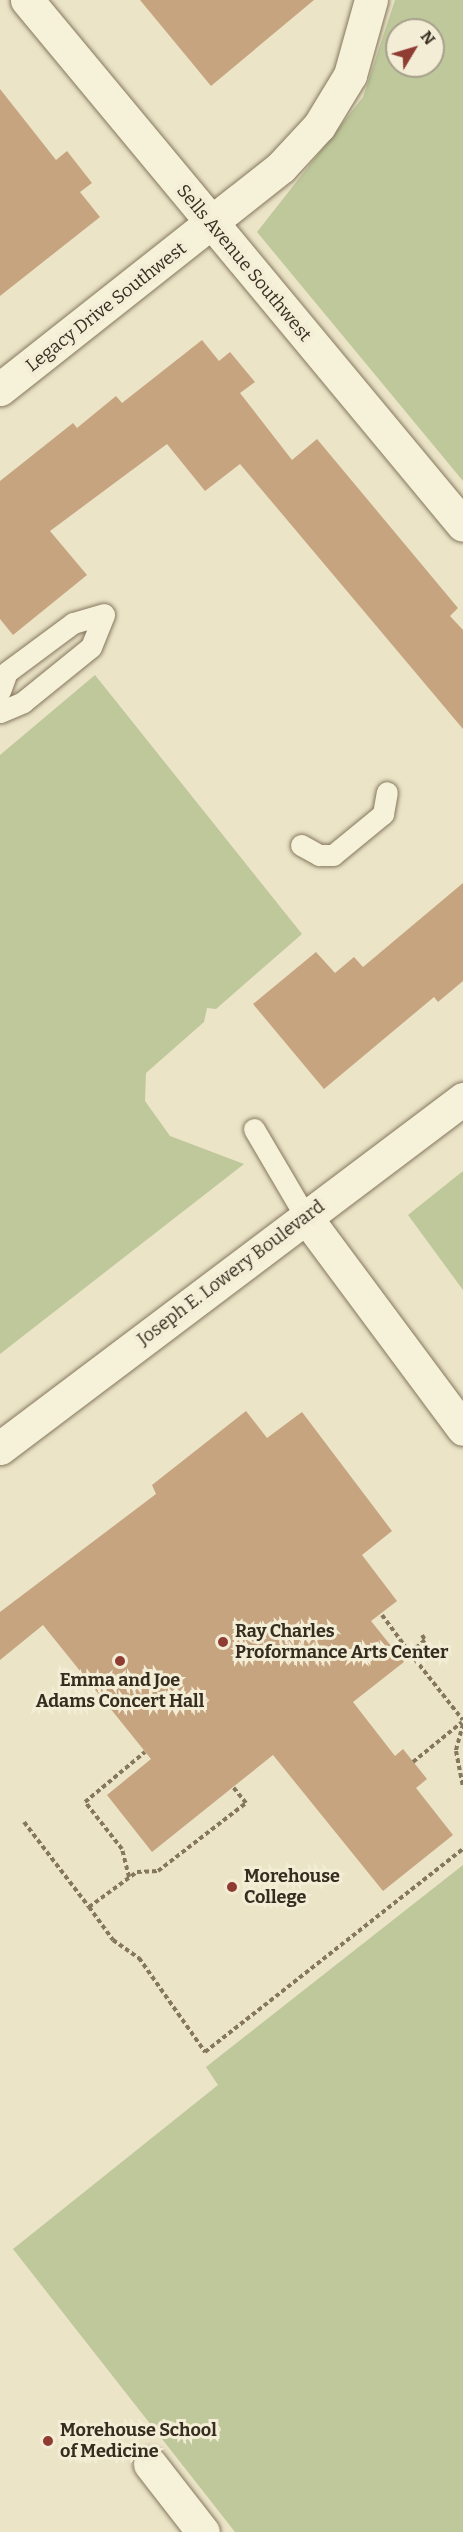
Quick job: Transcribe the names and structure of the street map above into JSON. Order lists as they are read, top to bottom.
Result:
{
  "streets": {
    "street": ["Sells Avenue Southwest", "Legacy Drive Southwest", "Joseph E. Lowery Boulevard"]
  },
  "crossings": [
    ["Sells Avenue Southwest", "Legacy Drive Southwest"]
  ],
  "places": [
    "Ray Charles Proformance Arts Center",
    "Emma and Joe Adams Concert Hall",
    "Morehouse College",
    "Morehouse School of Medicine"
  ],
  "north": "top right"
}
